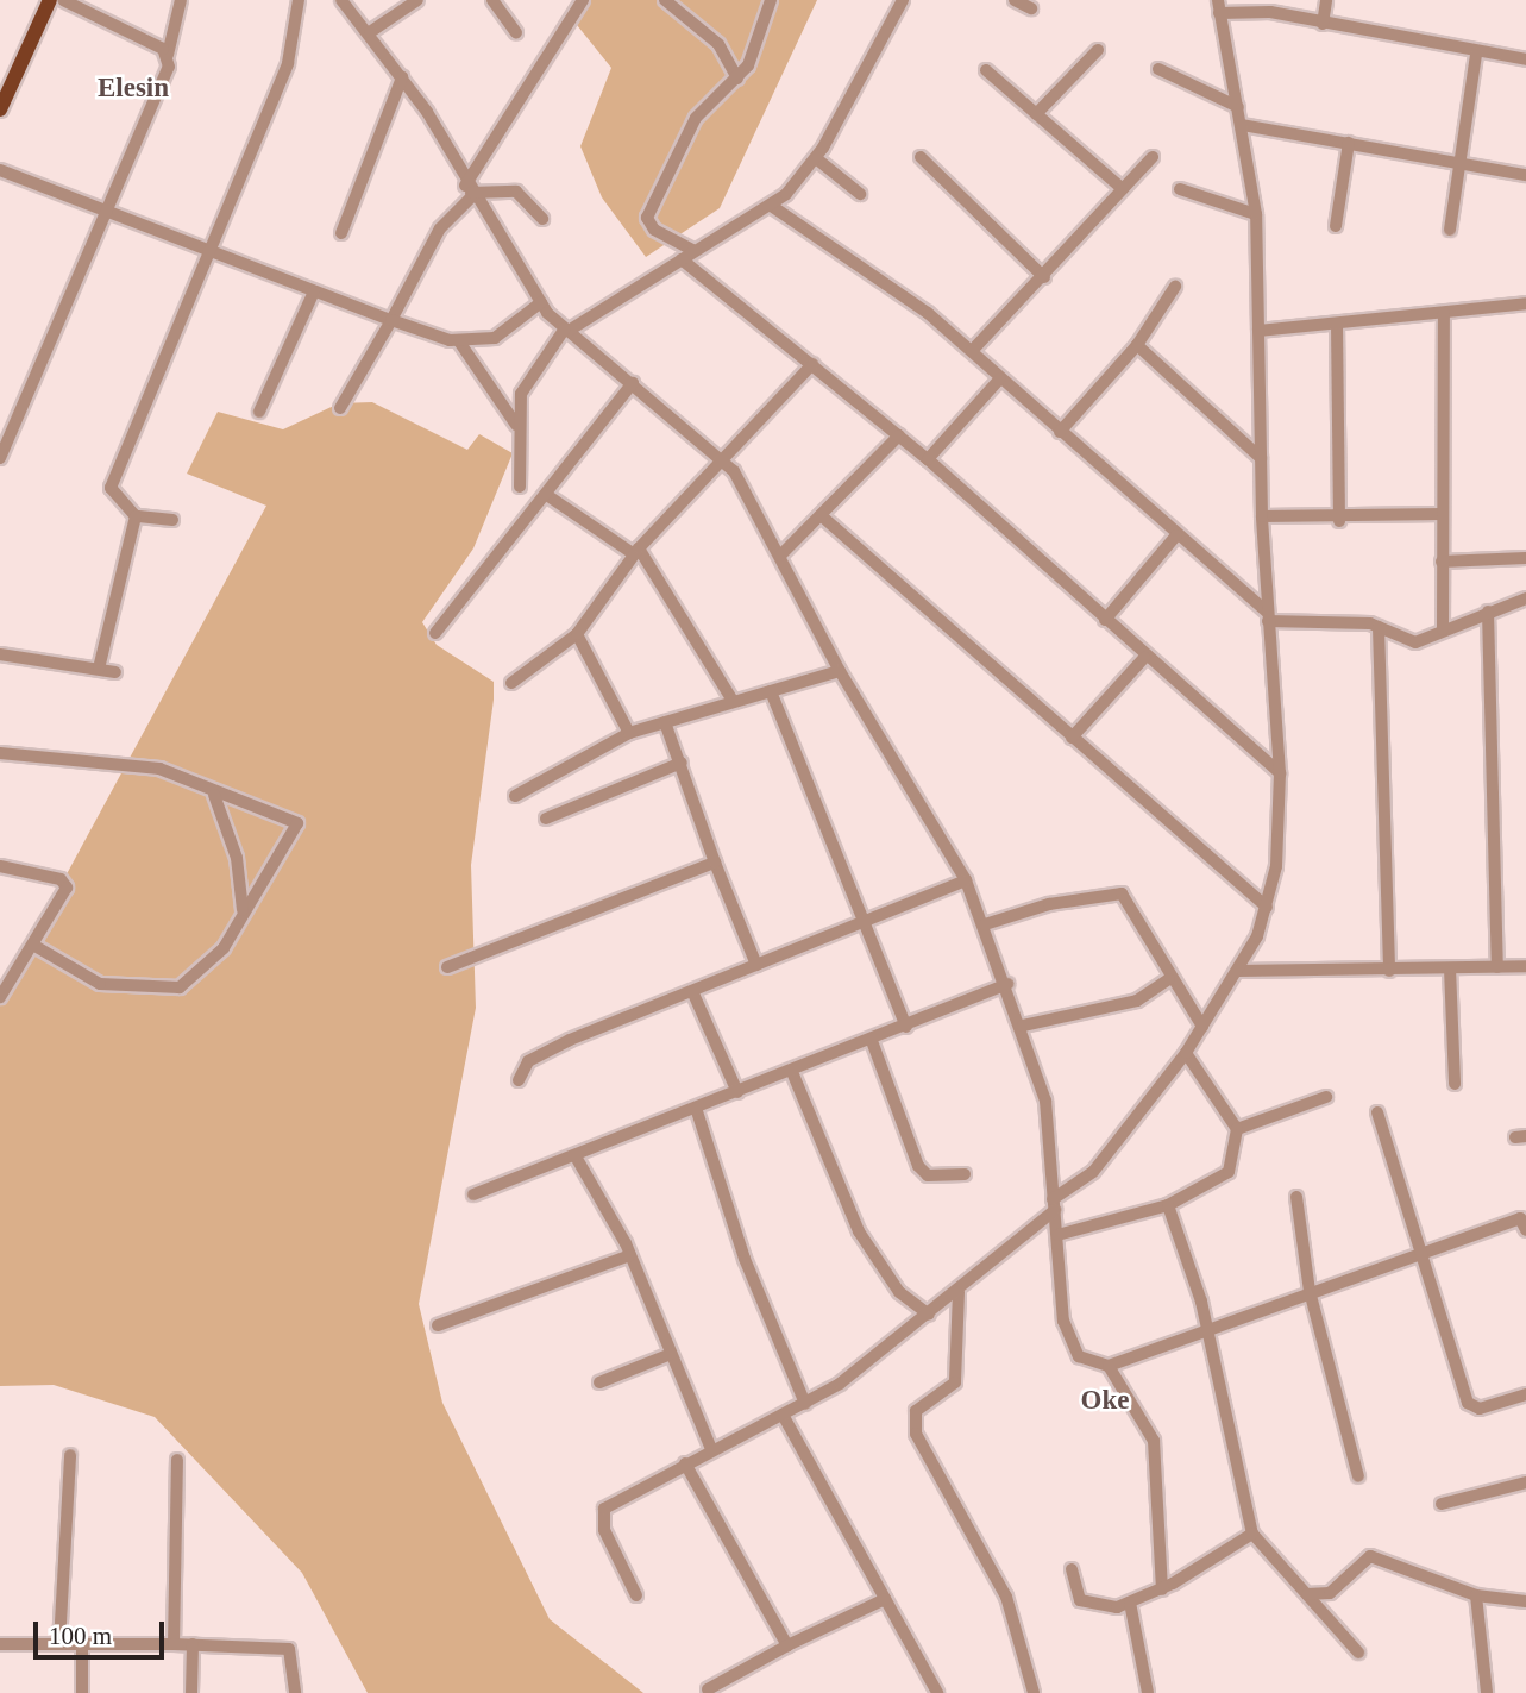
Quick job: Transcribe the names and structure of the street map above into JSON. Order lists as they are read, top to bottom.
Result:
{
  "districts": ["Elesin", "Oke"],
  "scale_bar": "100 m"
}
